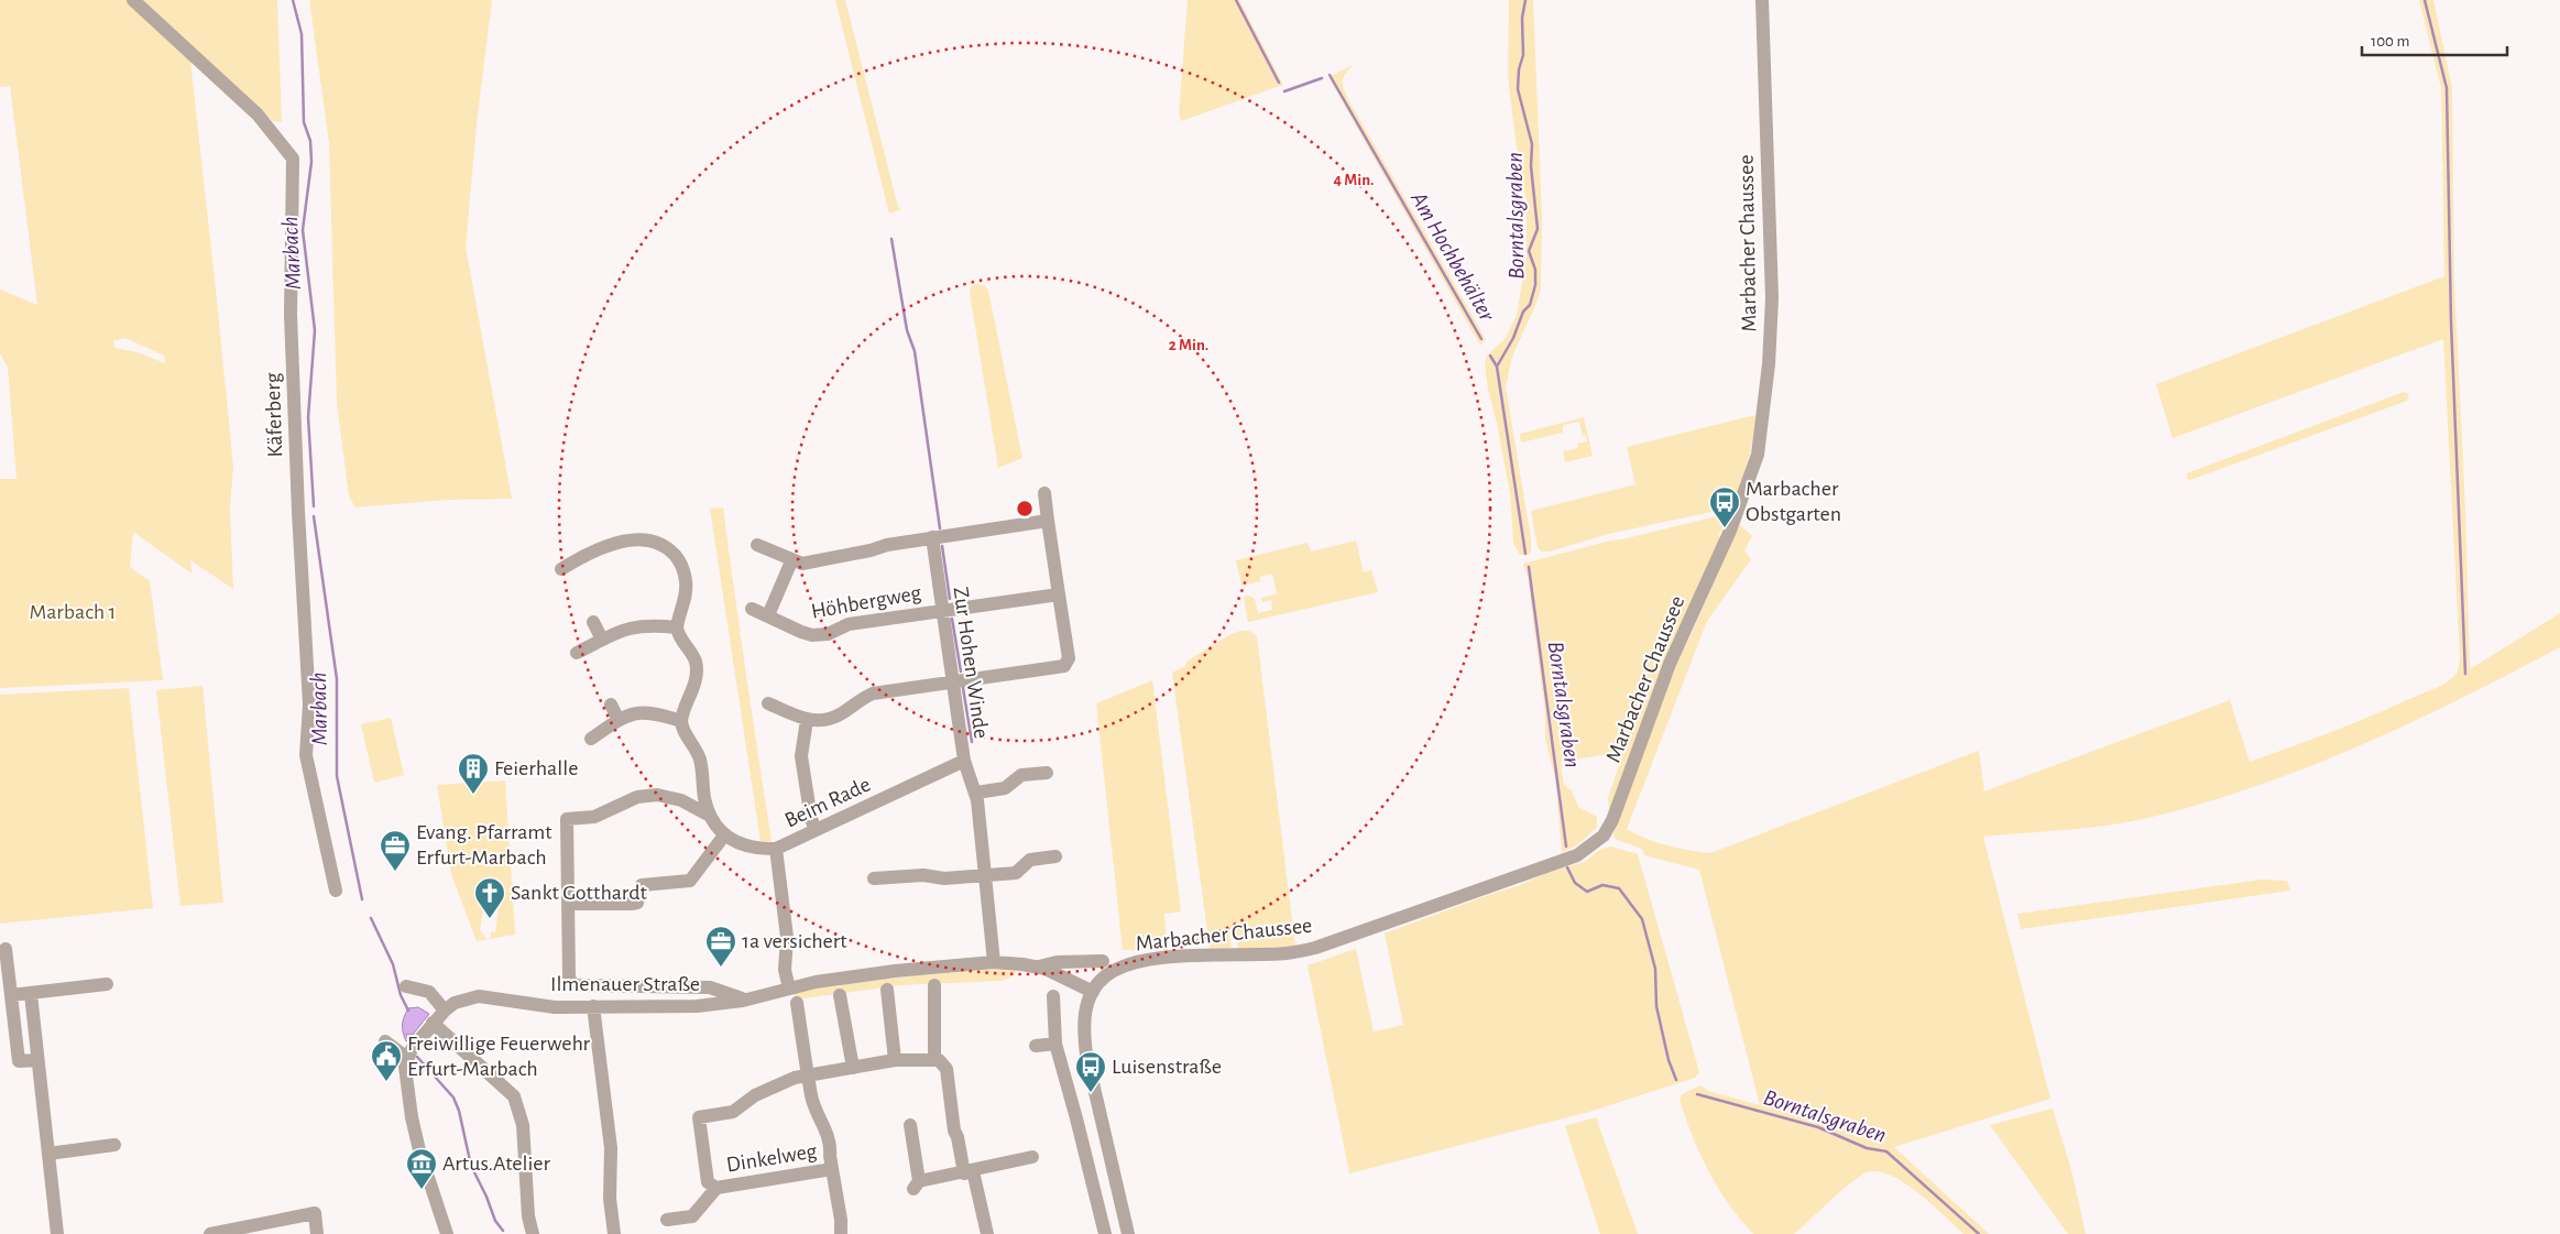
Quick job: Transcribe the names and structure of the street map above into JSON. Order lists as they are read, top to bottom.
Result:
{
  "streets": {
    "street": [
      "Marbacher Chaussee",
      "Käferberg",
      "Höhbergweg",
      "Zur Hohen Winde",
      "Beim Rade",
      "Ilmenauer Straße",
      "Dinkelweg"
    ]
  },
  "crossings": [
    ["Marbacher Chaussee", "Ilmenauer Straße"],
    ["Höhbergweg", "Zur Hohen Winde"],
    ["Zur Hohen Winde", "Beim Rade"],
    ["Zur Hohen Winde", "Ilmenauer Straße"],
    ["Beim Rade", "Ilmenauer Straße"]
  ],
  "water": ["Borntalsgraben", "Marbach", "Am Hochbehälter"],
  "parks": ["Marbach 1"],
  "places": {
    "bus stop": ["Marbacher Obstgarten", "Luisenstraße"],
    "building": ["Feierhalle"],
    "office": ["Evang. Pfarramt Erfurt-Marbach", "1a versichert"],
    "church": ["Sankt Gotthardt"],
    "public building": ["Freiwillige Feuerwehr Erfurt-Marbach"],
    "museum": ["Artus.Atelier"]
  },
  "scale_bar": "100 m",
  "rings": ["4 Min.", "2 Min."]
}
